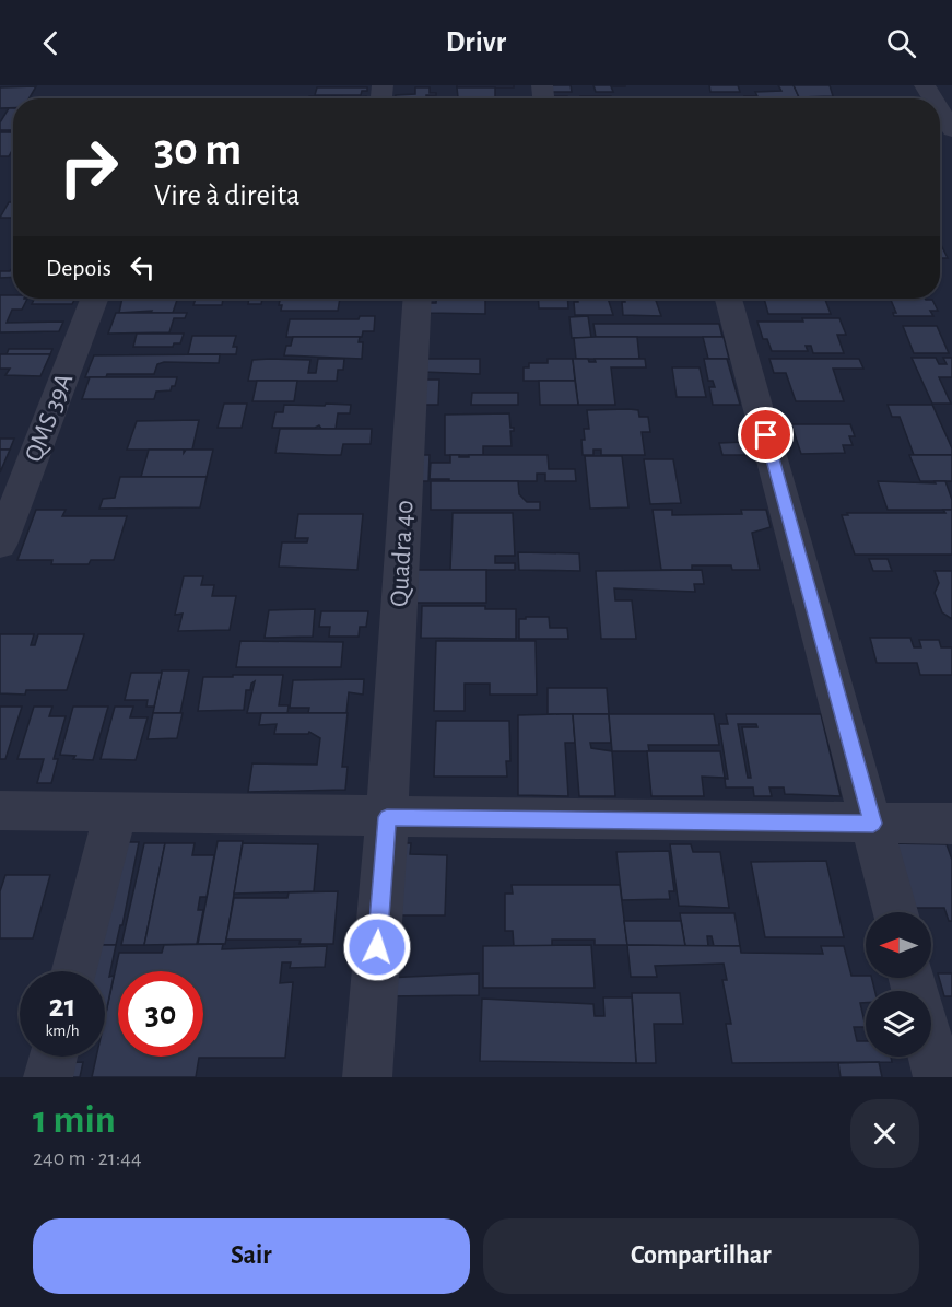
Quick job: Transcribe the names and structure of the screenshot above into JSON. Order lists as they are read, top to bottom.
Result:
{
  "streets": {
    "street": ["QMS 39A", "Quadra 40"]
  },
  "north": "left",
  "page": {
    "header": "Drivr",
    "turn": ["30 m", "Vire à direita"],
    "then": "Depois",
    "speed": "21 km/h",
    "limit": "30",
    "heading": ["1 min", "240 m · 21:44"],
    "buttons": ["Sair", "Compartilhar"]
  }
}
